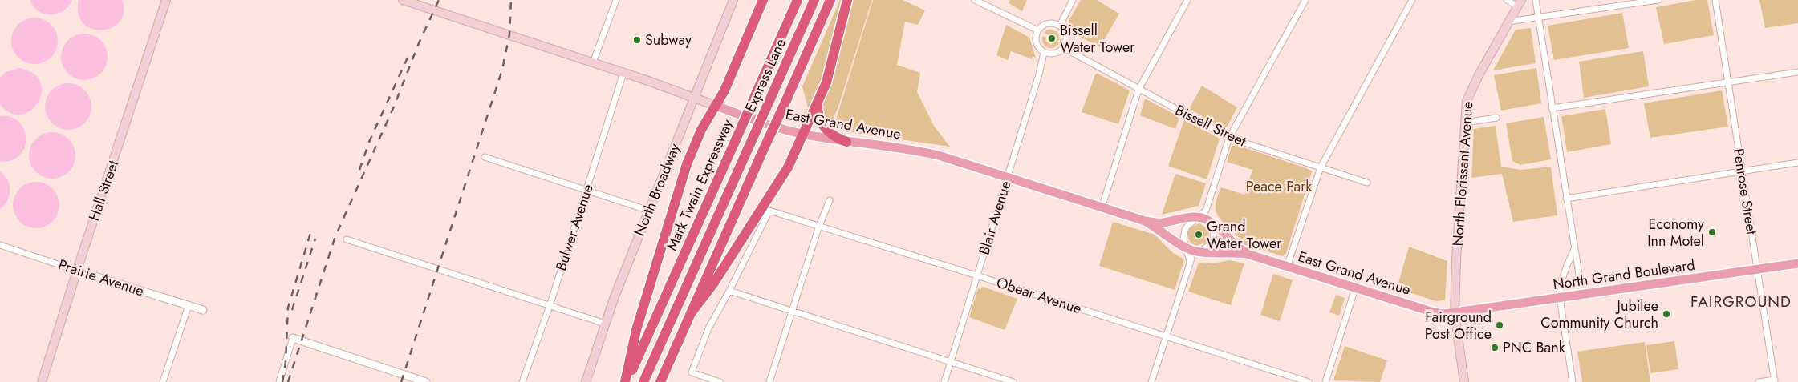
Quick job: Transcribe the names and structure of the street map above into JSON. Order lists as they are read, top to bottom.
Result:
{
  "streets": {
    "highway": ["Express Lane", "Mark Twain Expressway"],
    "main road": [
      "East Grand Avenue",
      "North Florissant Avenue",
      "North Broadway",
      "Hall Street",
      "North Grand Boulevard"
    ],
    "street": [
      "Bissell Street",
      "Penrose Street",
      "Blair Avenue",
      "Bulwer Avenue",
      "Prairie Avenue",
      "Obear Avenue"
    ]
  },
  "crossings": [
    ["East Grand Avenue", "North Florissant Avenue"],
    ["East Grand Avenue", "North Broadway"],
    ["East Grand Avenue", "Blair Avenue"],
    ["East Grand Avenue", "Bulwer Avenue"],
    ["East Grand Avenue", "North Grand Boulevard"],
    ["Bissell Street", "Blair Avenue"],
    ["North Florissant Avenue", "North Grand Boulevard"],
    ["Hall Street", "Prairie Avenue"],
    ["Penrose Street", "North Grand Boulevard"],
    ["Blair Avenue", "Obear Avenue"]
  ],
  "districts": ["FAIRGROUND"],
  "parks": ["Peace Park"],
  "places": [
    "Bissell Water Tower",
    "Subway",
    "Economy Inn Motel",
    "Grand Water Tower",
    "Jubilee Community Church",
    "Fairground Post Office",
    "PNC Bank"
  ]
}
